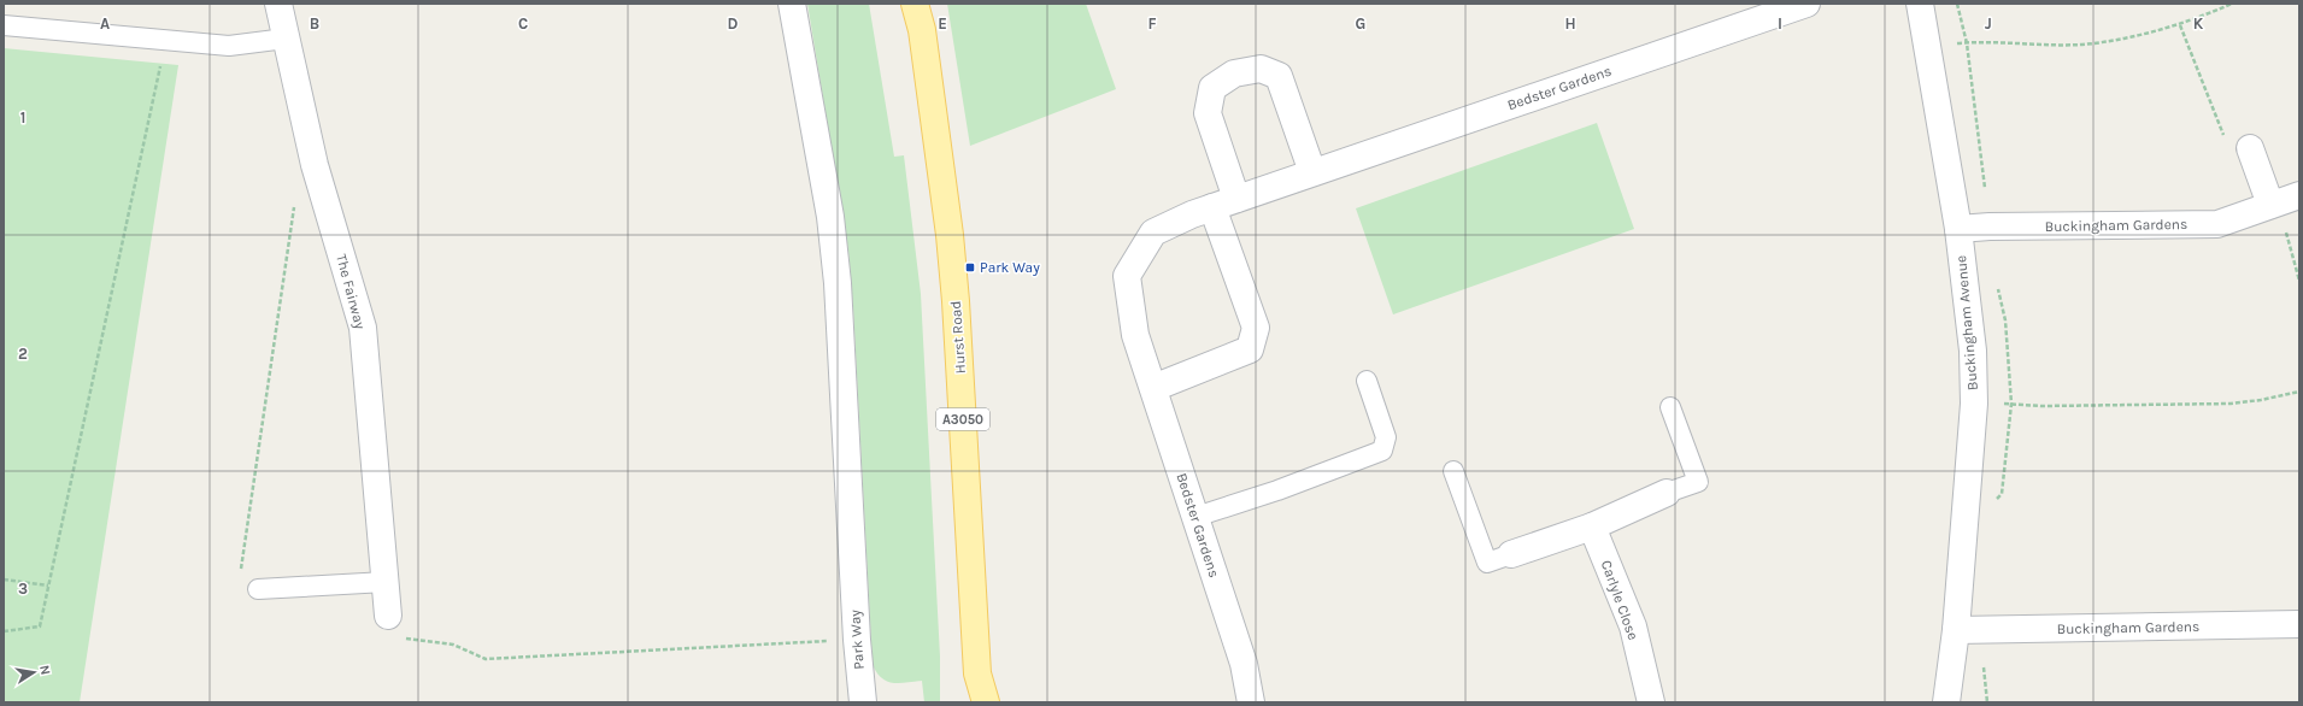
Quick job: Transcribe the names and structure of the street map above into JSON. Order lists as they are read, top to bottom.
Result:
{
  "streets": {
    "main road": ["Hurst Road", "A3050"],
    "street": [
      "Bedster Gardens",
      "Buckingham Gardens",
      "The Fairway",
      "Buckingham Avenue",
      "Carlyle Close",
      "Park Way"
    ]
  },
  "crossings": [
    ["Buckingham Gardens", "Buckingham Avenue"]
  ],
  "places": {
    "transit": ["Park Way"]
  },
  "north": "right",
  "grid": {
    "columns": [
      "A",
      "B",
      "C",
      "D",
      "E",
      "F",
      "G",
      "H",
      "I",
      "J",
      "K"
    ],
    "rows": ["1", "2", "3"]
  }
}
